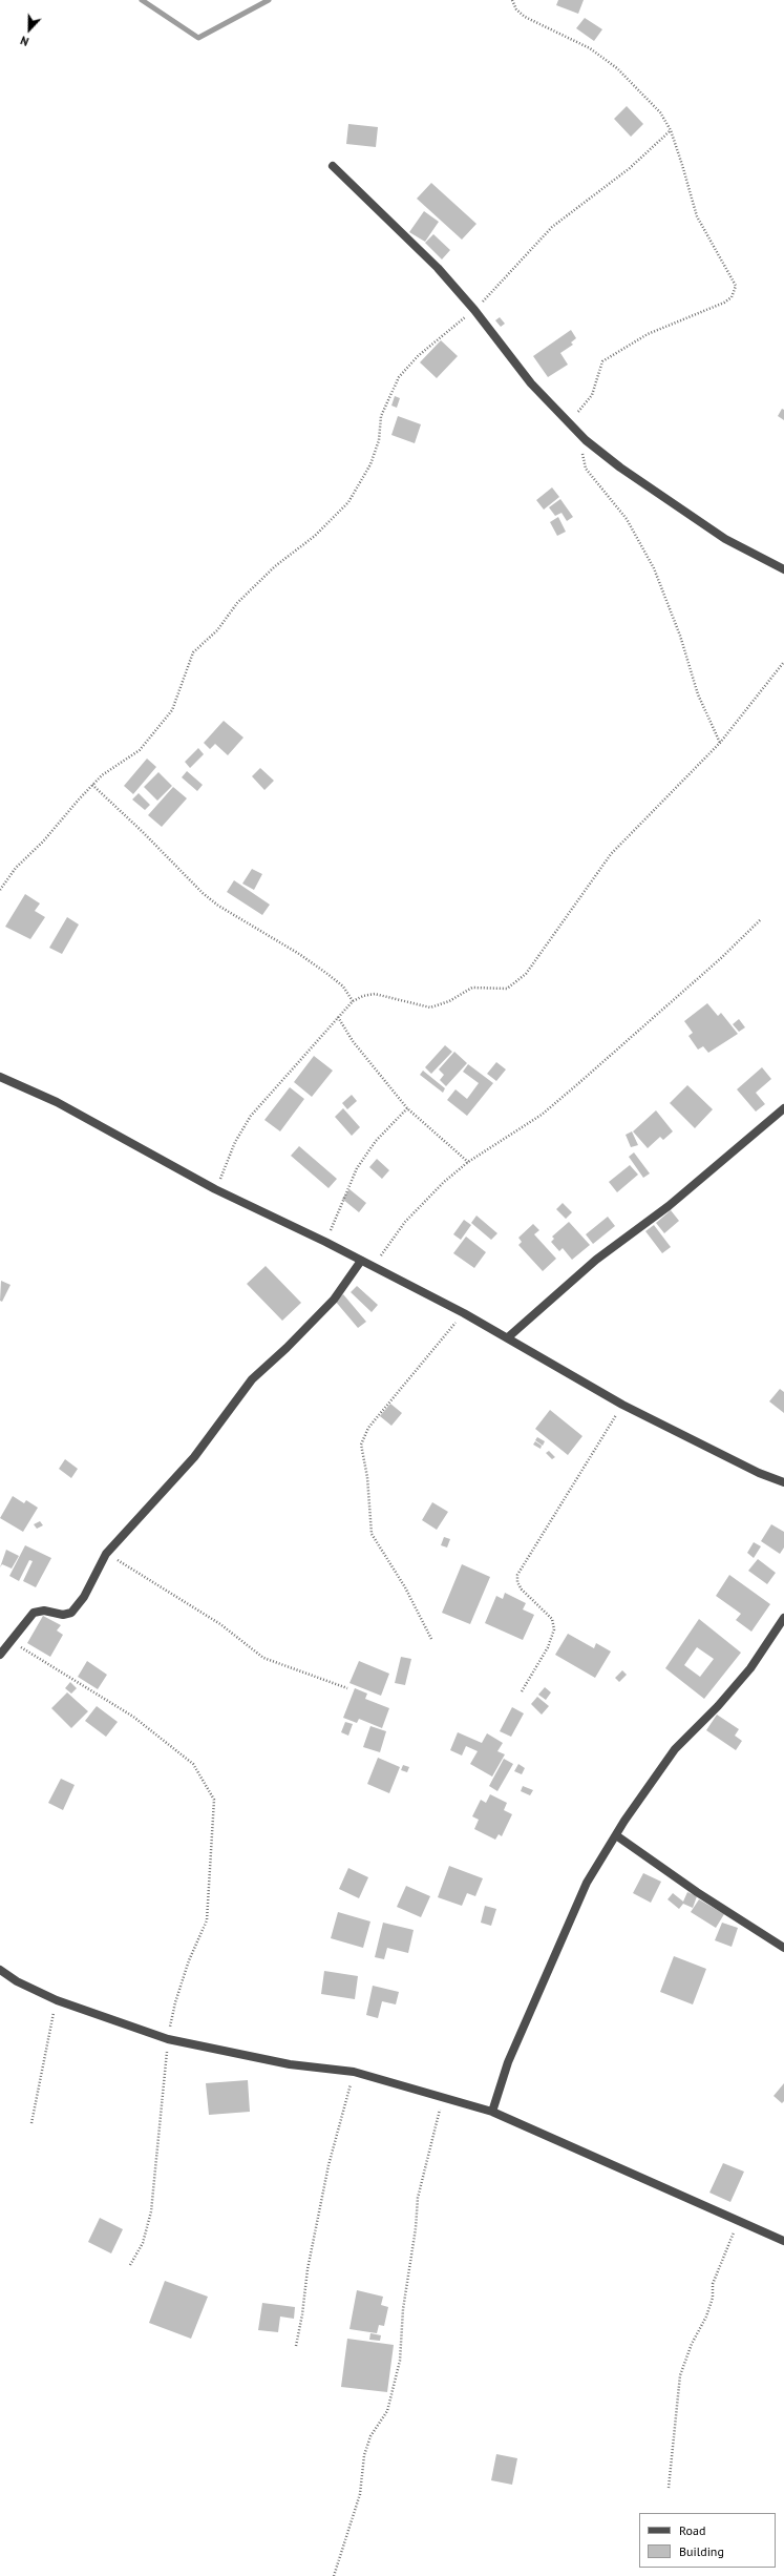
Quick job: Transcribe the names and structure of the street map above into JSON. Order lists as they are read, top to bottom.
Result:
{
  "legend": ["Road", "Building"],
  "north": "bottom"
}
